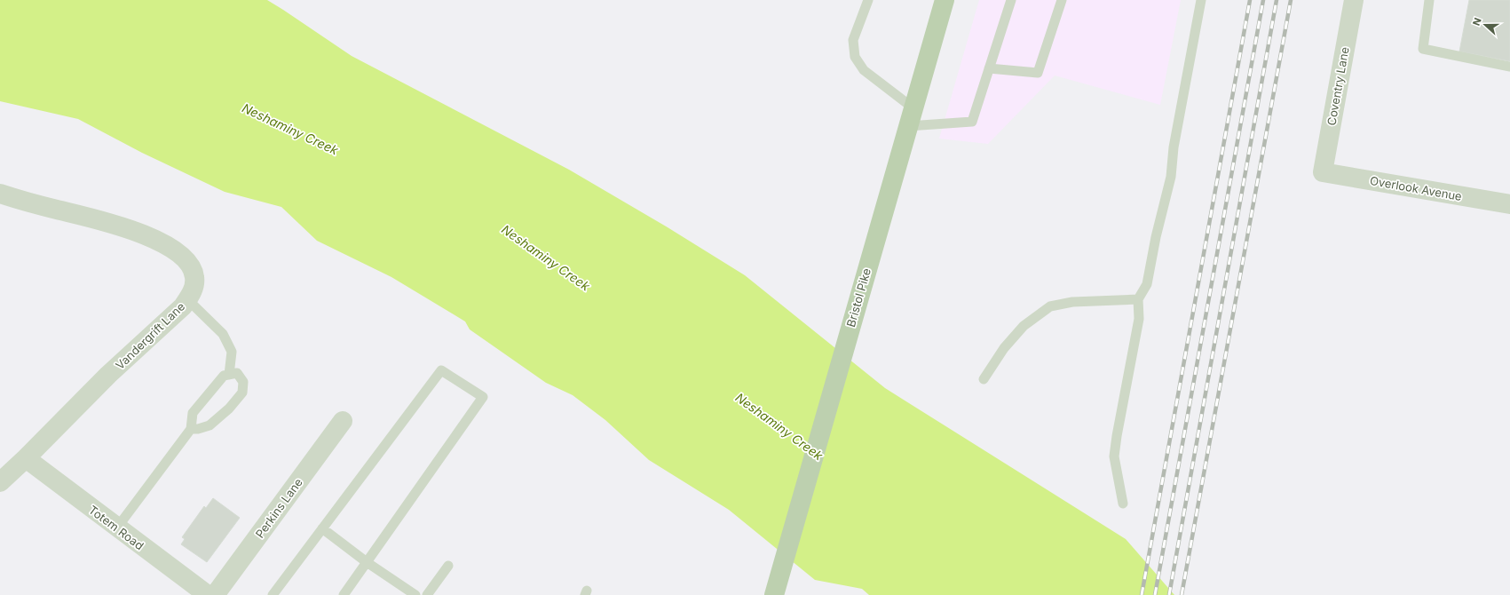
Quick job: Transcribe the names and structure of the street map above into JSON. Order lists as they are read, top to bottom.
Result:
{
  "streets": {
    "main road": ["Bristol Pike"],
    "street": [
      "Coventry Lane",
      "Overlook Avenue",
      "Vandergrift Lane",
      "Perkins Lane",
      "Totem Road"
    ]
  },
  "crossings": [
    ["Coventry Lane", "Overlook Avenue"],
    ["Vandergrift Lane", "Totem Road"]
  ],
  "water": ["Neshaminy Creek"],
  "north": "left"
}
